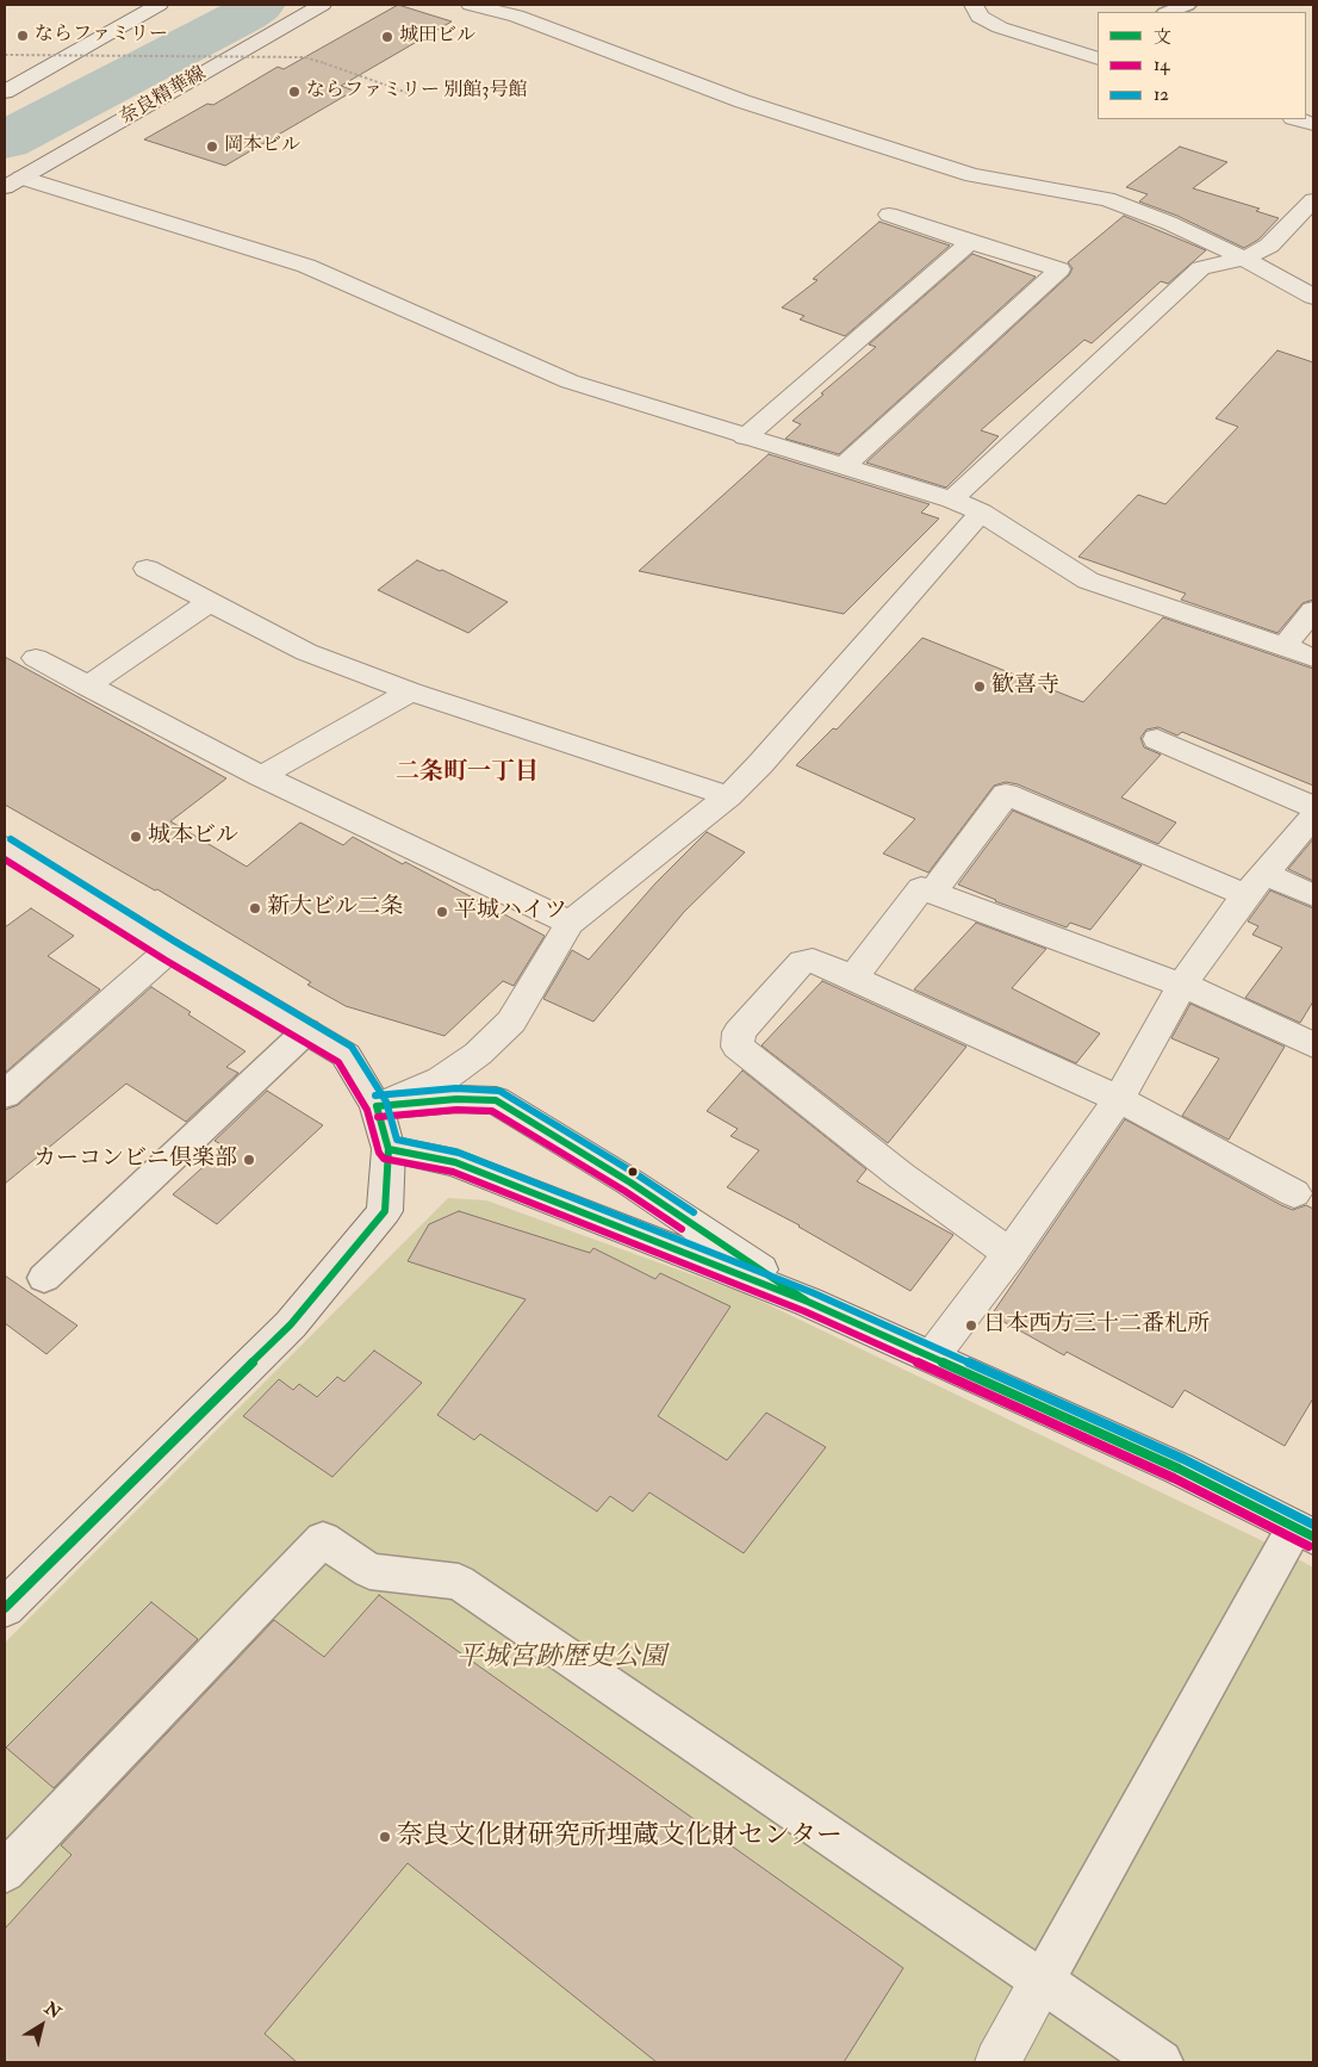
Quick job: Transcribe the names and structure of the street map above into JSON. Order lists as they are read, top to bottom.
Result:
{
  "streets": {
    "main road": ["奈良精華線"]
  },
  "districts": ["二条町一丁目"],
  "parks": ["平城宮跡歴史公園"],
  "places": [
    "ならファミリー",
    "城田ビル",
    "ならファミリー 別館3号館",
    "岡本ビル",
    "歓喜寺",
    "城本ビル",
    "新大ビル二条",
    "平城ハイツ",
    "カーコンビニ倶楽部",
    "日本西方三十二番札所",
    "奈良文化財研究所埋蔵文化財センター"
  ],
  "lines": ["transit line 12", "transit line 14", "transit line 文"],
  "legend": ["文", "14", "12"],
  "north": "top right"
}
